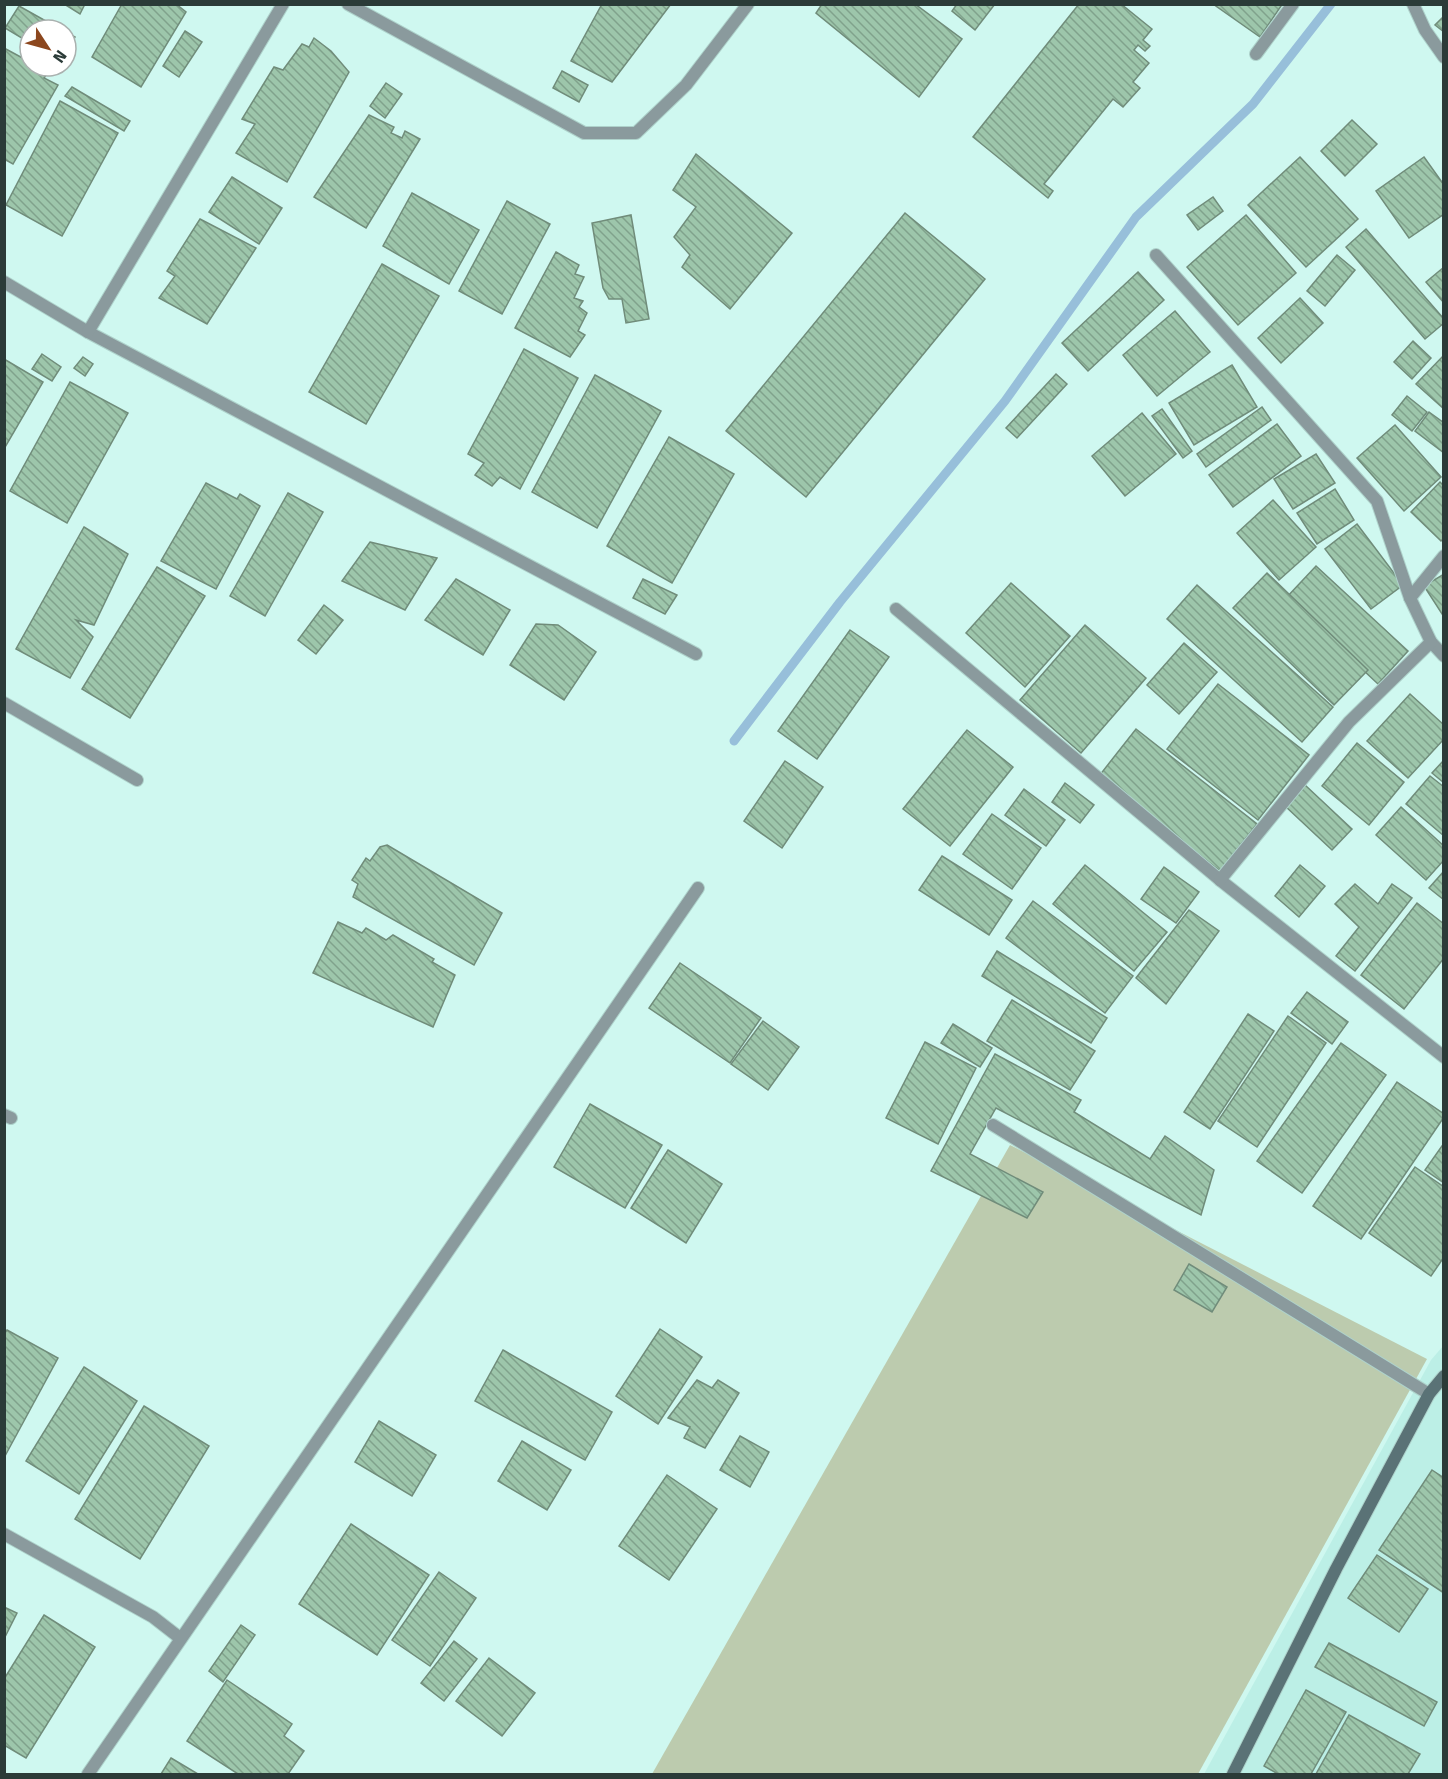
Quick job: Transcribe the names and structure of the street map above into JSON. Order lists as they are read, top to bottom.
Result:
{
  "north": "bottom right"
}
